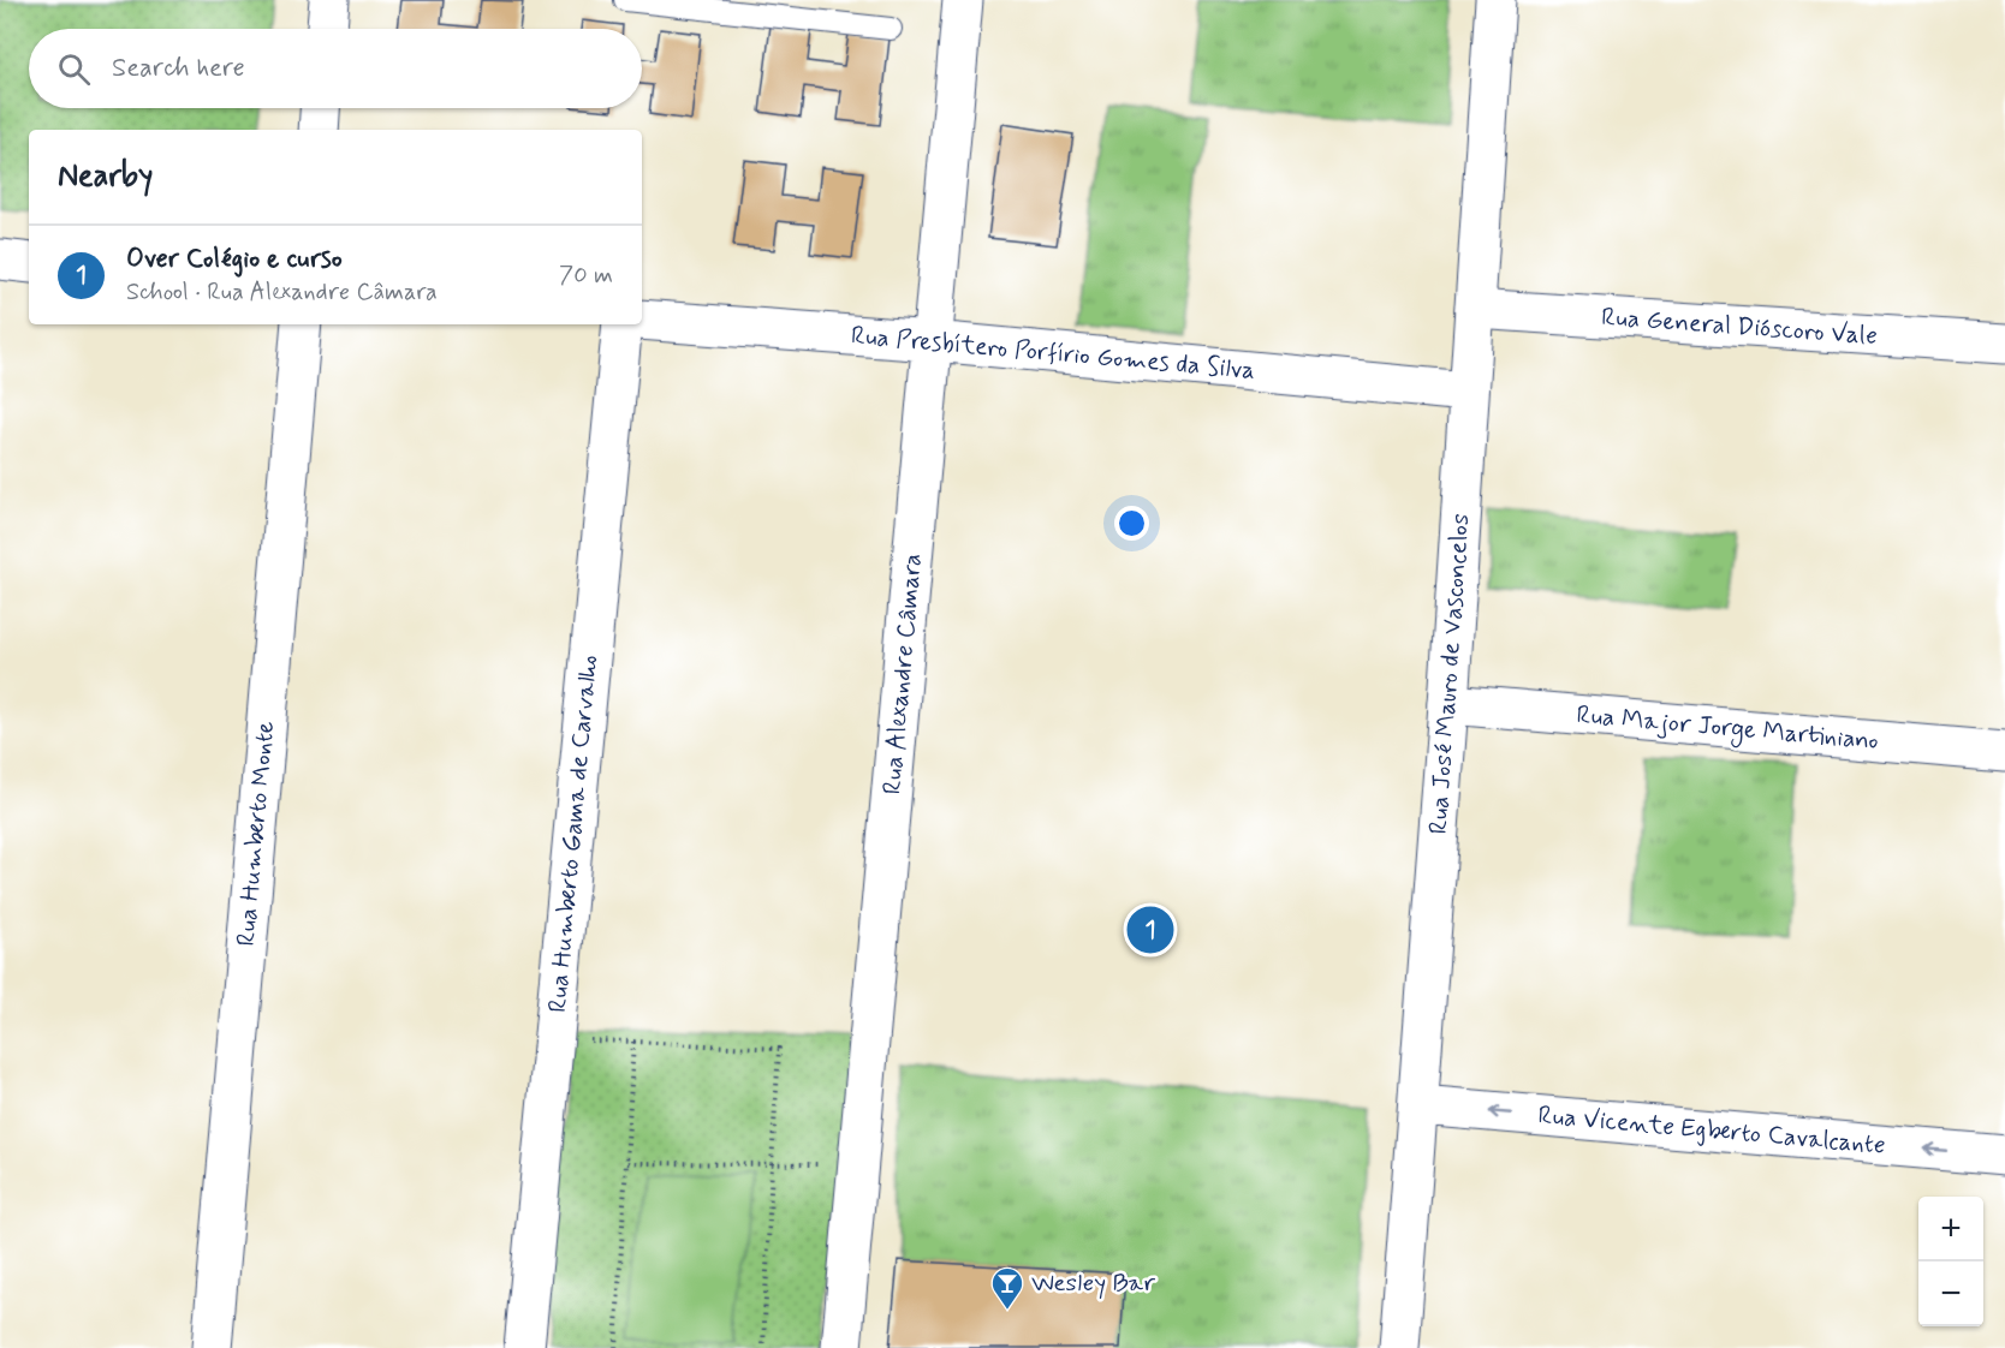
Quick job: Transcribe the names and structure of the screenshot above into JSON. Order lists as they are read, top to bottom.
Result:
{
  "streets": {
    "street": [
      "Rua General Dióscoro Vale",
      "Rua Presbítero Porfírio Gomes da Silva",
      "Rua Alexandre Câmara",
      "Rua José Mauro de Vasconcelos",
      "Rua Major Jorge Martiniano",
      "Rua Humberto Monte",
      "Rua Humberto Gama de Carvalho",
      "Rua Vicente Egberto Cavalcante"
    ]
  },
  "crossings": [
    ["Rua General Dióscoro Vale", "Rua José Mauro de Vasconcelos"],
    ["Rua Presbítero Porfírio Gomes da Silva", "Rua Alexandre Câmara"],
    ["Rua Presbítero Porfírio Gomes da Silva", "Rua José Mauro de Vasconcelos"],
    ["Rua José Mauro de Vasconcelos", "Rua Major Jorge Martiniano"],
    ["Rua José Mauro de Vasconcelos", "Rua Vicente Egberto Cavalcante"]
  ],
  "one_way": ["Rua Vicente Egberto Cavalcante"],
  "places": {
    "bar": ["Wesley Bar"]
  },
  "page": {
    "search": "Search here",
    "heading": "Nearby",
    "list": [
      {
        "mark": "1",
        "name": "Over Colégio e curso",
        "note": "School · Rua Alexandre Câmara",
        "value": "70 m"
      }
    ],
    "pins": "1",
    "map_buttons": ["+", "−"]
  }
}
